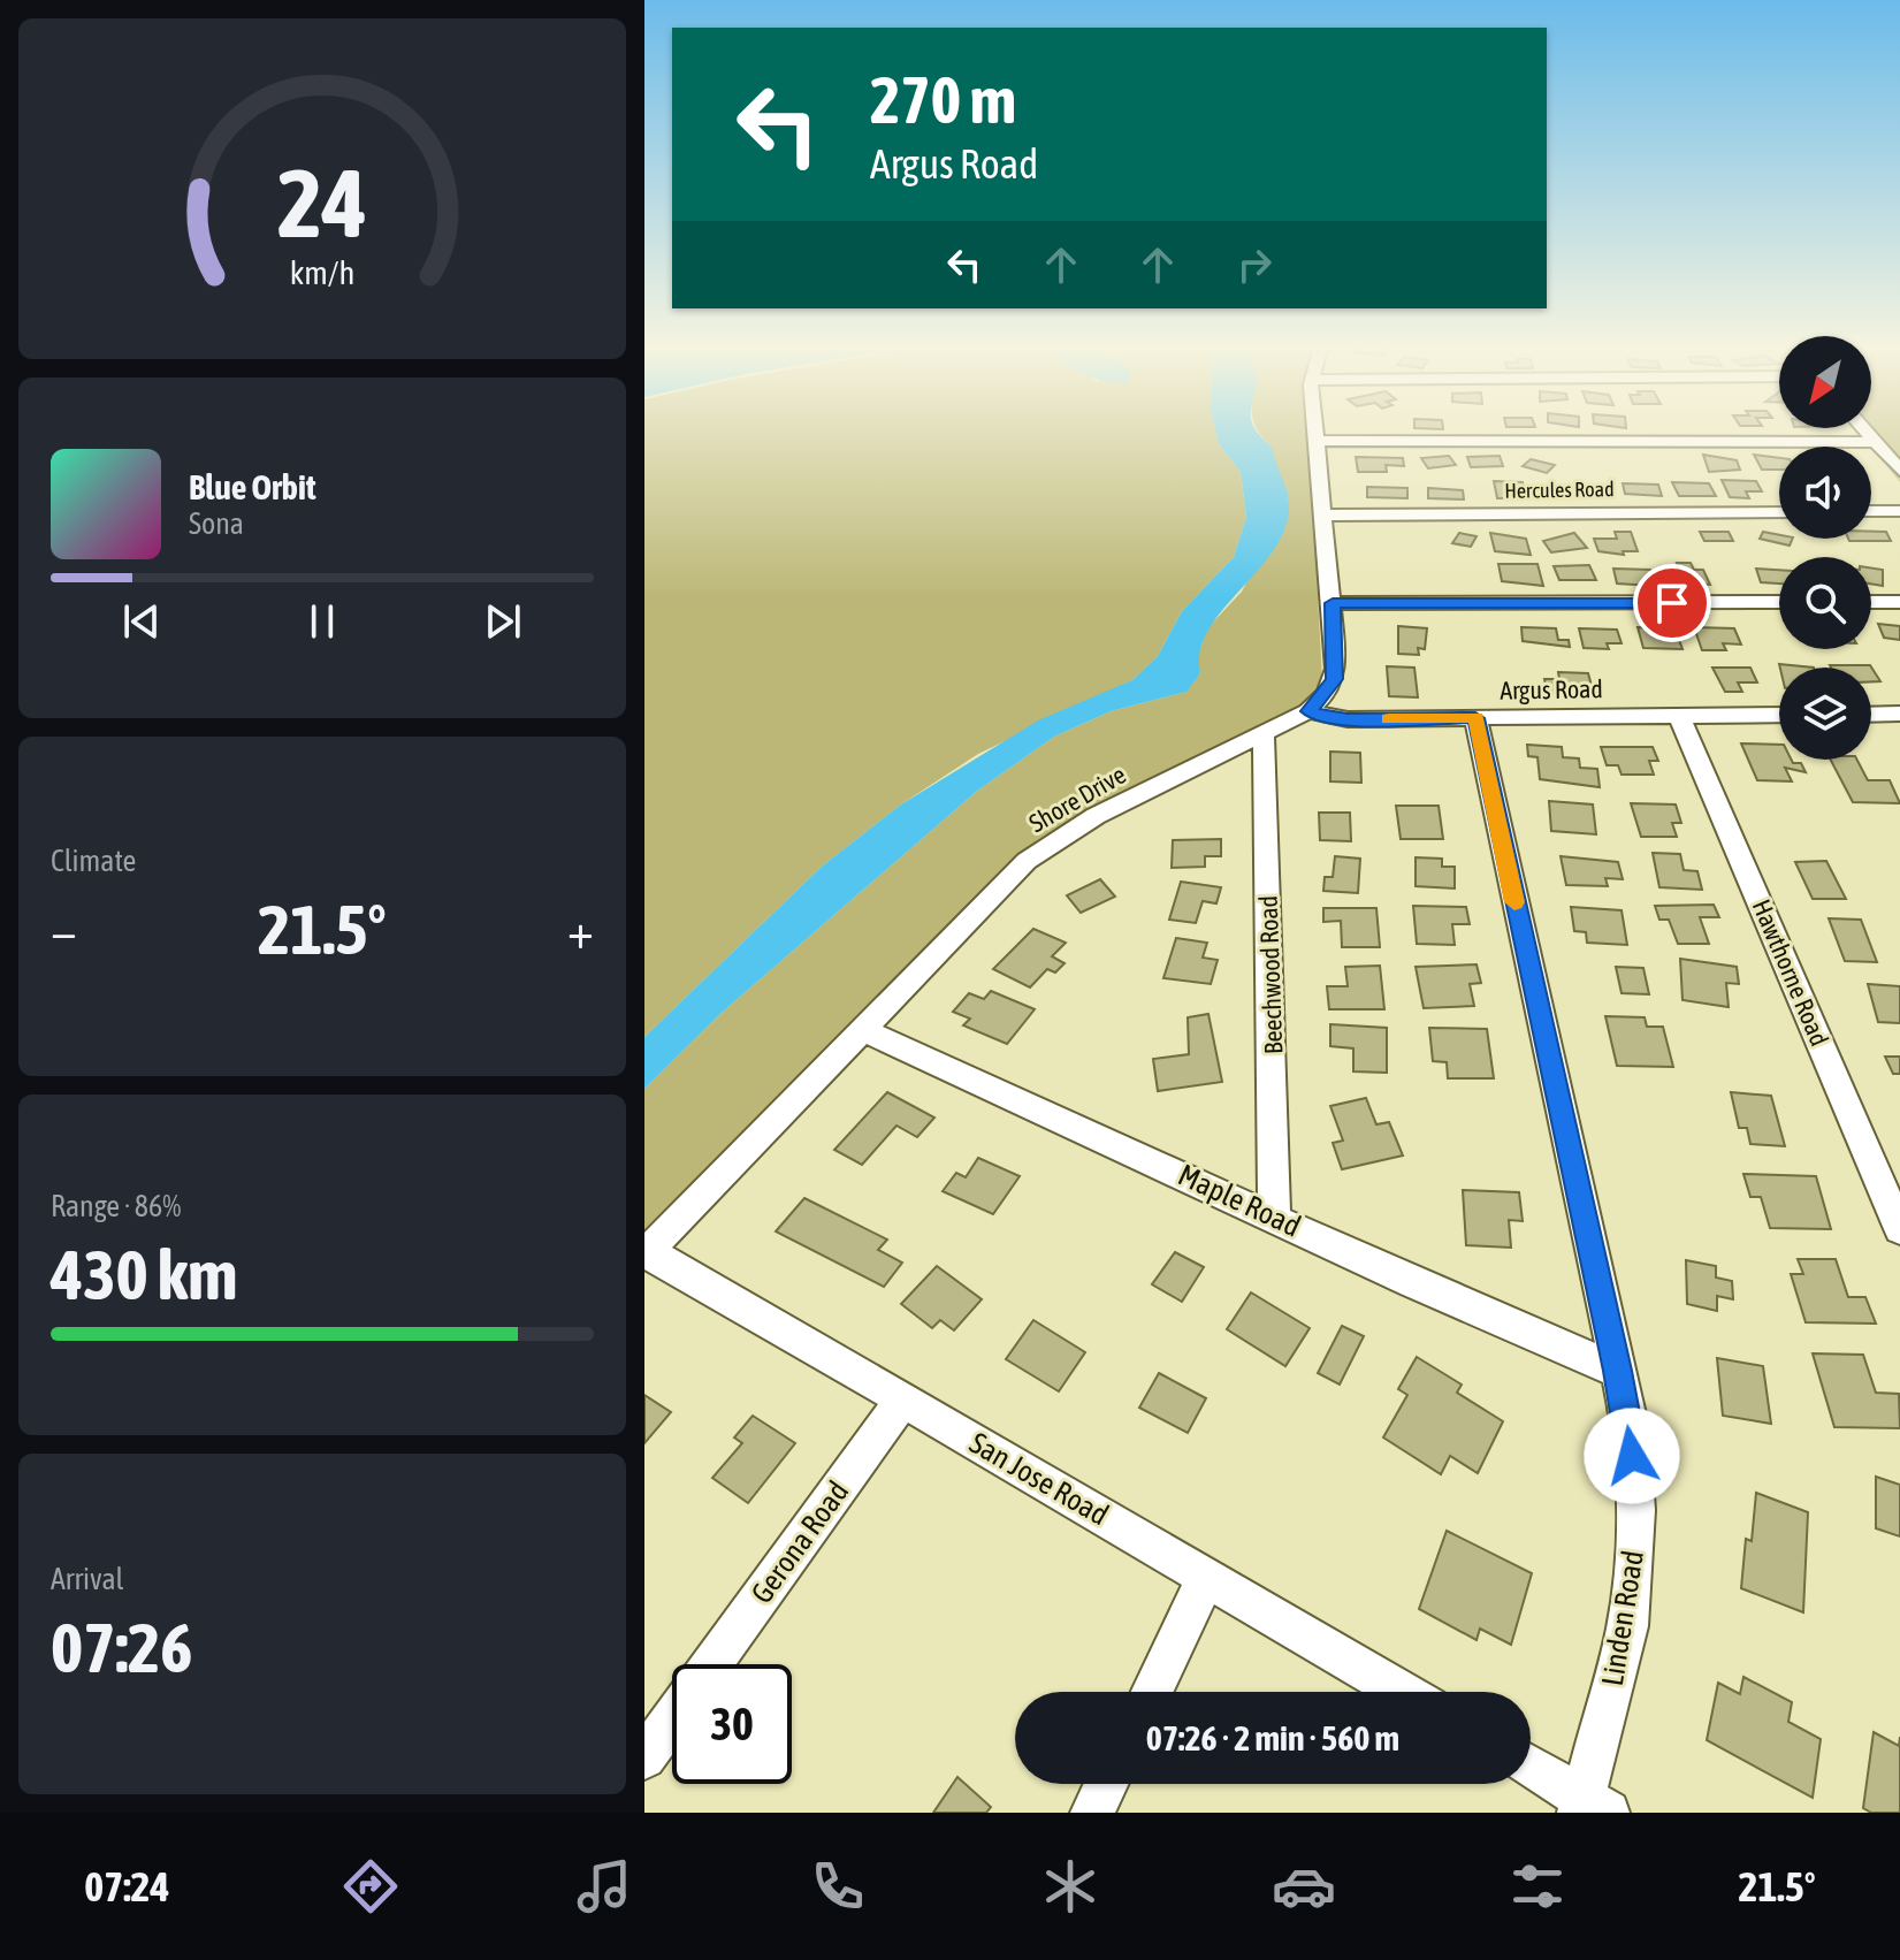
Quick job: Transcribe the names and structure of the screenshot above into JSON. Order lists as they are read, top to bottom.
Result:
{
  "streets": {
    "street": [
      "Hercules Road",
      "Argus Road",
      "Shore Drive",
      "Hawthorne Road",
      "Beechwood Road",
      "Maple Road",
      "San Jose Road",
      "Gerona Road",
      "Linden Road"
    ]
  },
  "crossings": [
    ["Hercules Road", "Shore Drive"],
    ["Argus Road", "Shore Drive"],
    ["Argus Road", "Hawthorne Road"],
    ["Argus Road", "Linden Road"],
    ["Shore Drive", "Beechwood Road"],
    ["Shore Drive", "Maple Road"],
    ["Shore Drive", "San Jose Road"],
    ["Beechwood Road", "Maple Road"],
    ["Maple Road", "Linden Road"],
    ["San Jose Road", "Gerona Road"]
  ],
  "north": "bottom left",
  "page": {
    "turn": ["270 m", "Argus Road"],
    "song": ["Blue Orbit", "Sona"],
    "tile": [
      "Climate",
      ["Range · 86%", "430 km"],
      ["Arrival", "07:26"]
    ],
    "heat": ["−", "21.5°", "+"],
    "limit": "30",
    "trip": "07:26 · 2 min · 560 m",
    "tabs": ["07:24", "21.5°"],
    "gauge": ["24", "km/h"]
  }
}
